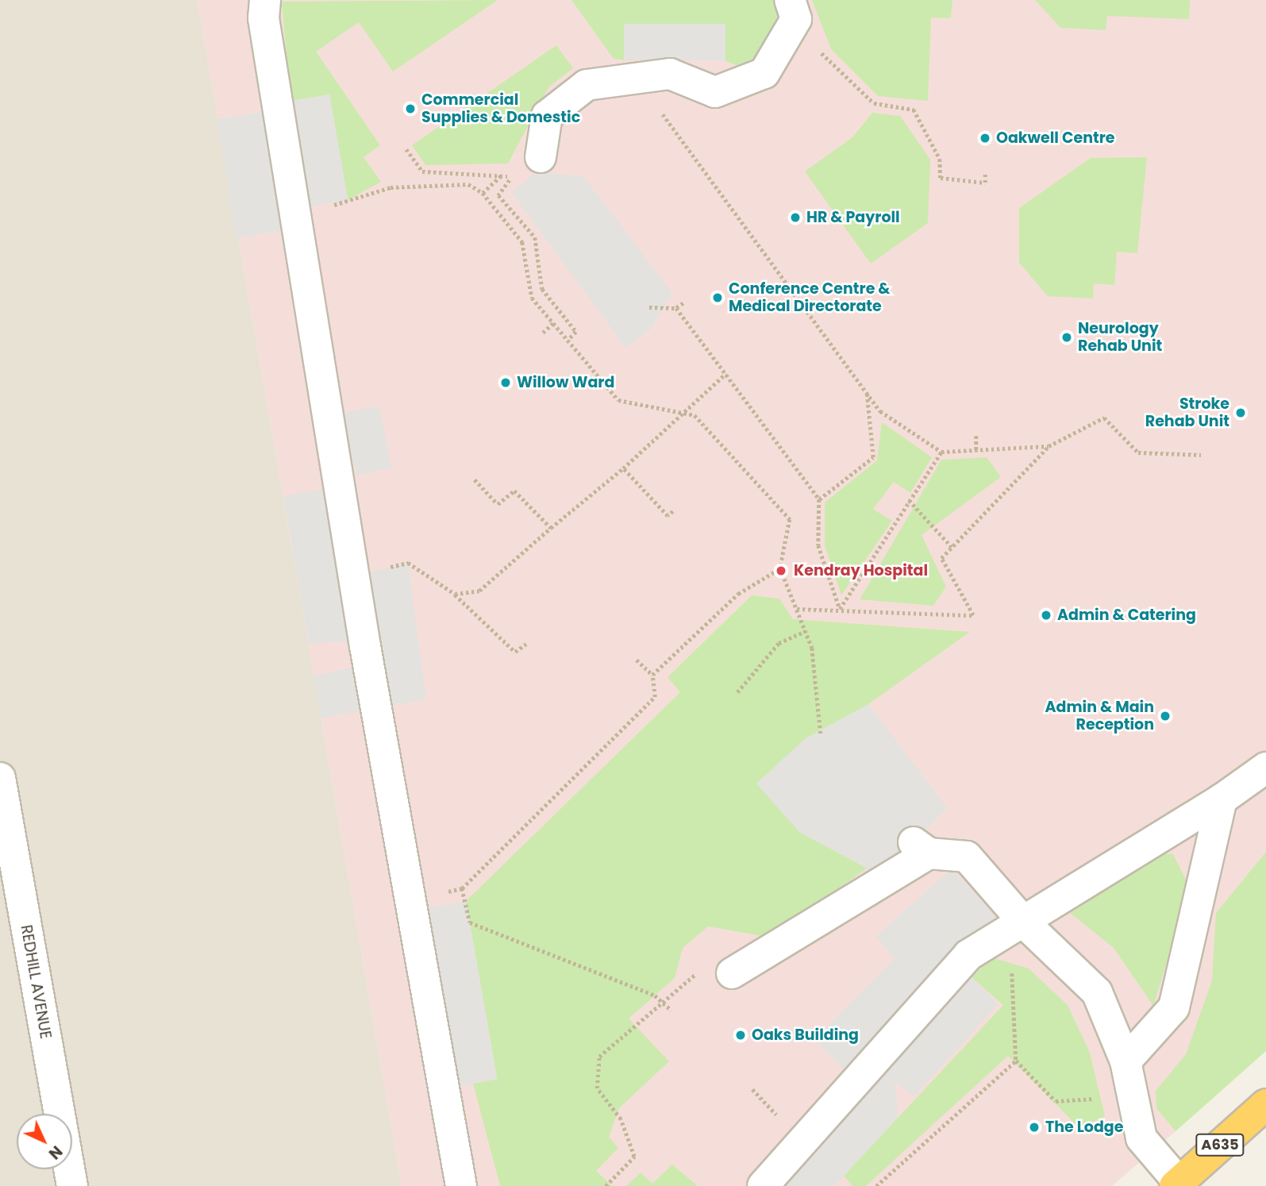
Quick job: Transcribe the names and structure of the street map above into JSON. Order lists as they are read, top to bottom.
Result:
{
  "streets": {
    "highway": ["A635"],
    "street": ["REDHILL AVENUE"]
  },
  "places": [
    "Commercial Supplies & Domestic",
    "Oakwell Centre",
    "HR & Payroll",
    "Conference Centre & Medical Directorate",
    "Neurology Rehab Unit",
    "Willow Ward",
    "Stroke Rehab Unit",
    "Kendray Hospital",
    "Admin & Catering",
    "Admin & Main Reception",
    "Oaks Building",
    "The Lodge"
  ],
  "north": "bottom right"
}
